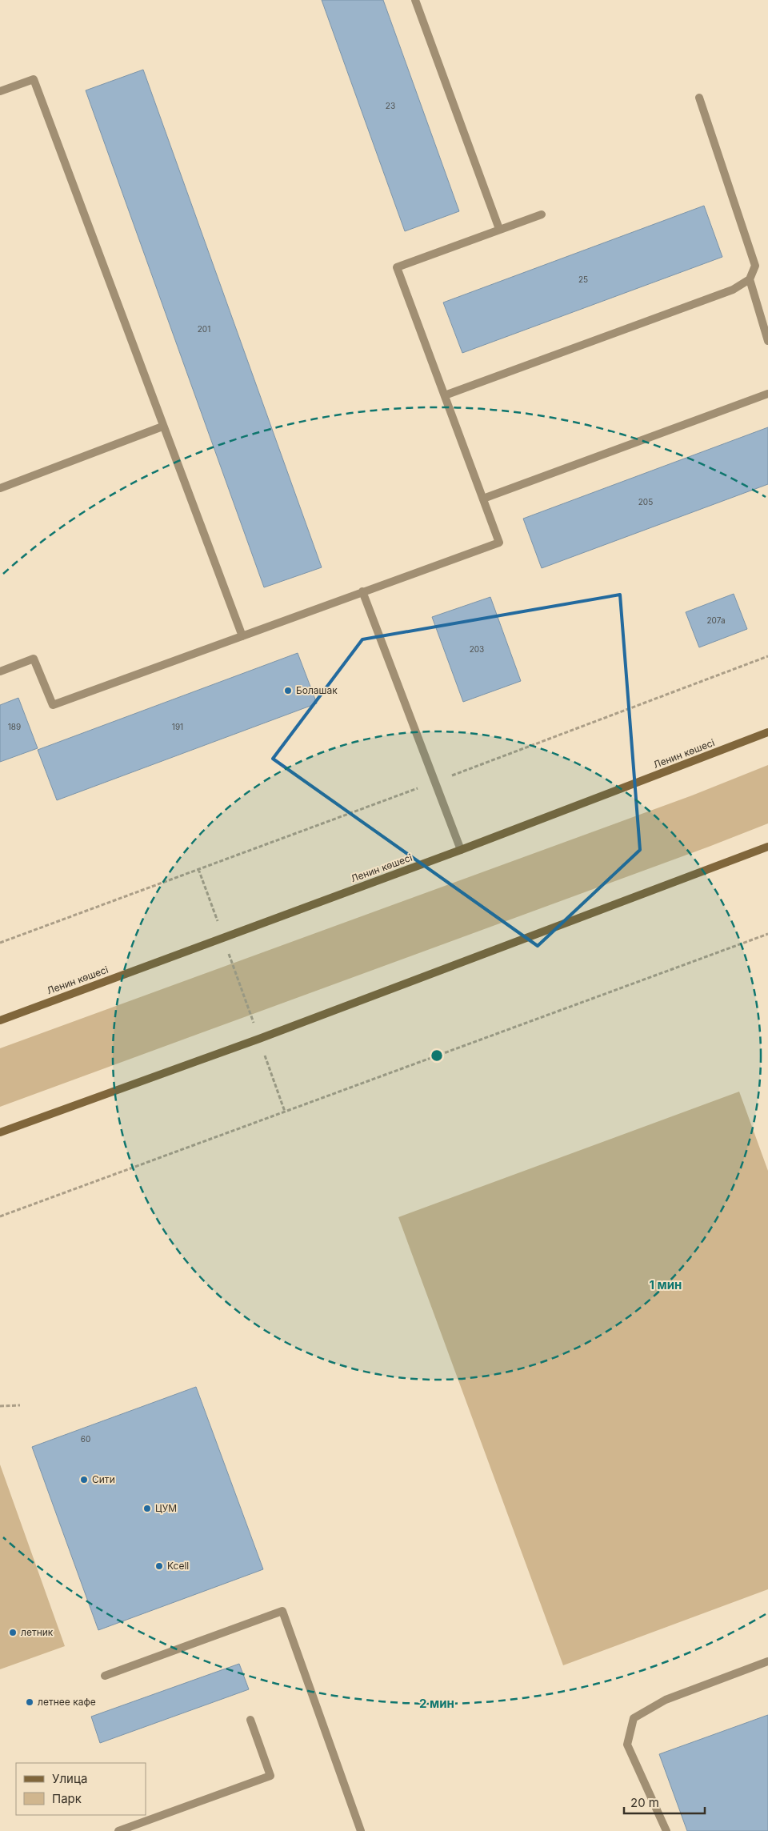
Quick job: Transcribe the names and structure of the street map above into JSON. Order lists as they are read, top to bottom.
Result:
{
  "streets": {
    "main road": ["Ленин көшесі"]
  },
  "places": [
    "Болашак",
    "Сити",
    "ЦУМ",
    "Kcell",
    "летник",
    "летнее кафе"
  ],
  "house_numbers": [
    "23",
    "25",
    "201",
    "205",
    "207а",
    "203",
    "189",
    "191",
    "60"
  ],
  "legend": ["Улица", "Парк"],
  "scale_bar": "20 m",
  "rings": ["1 мин", "2 мин"]
}
